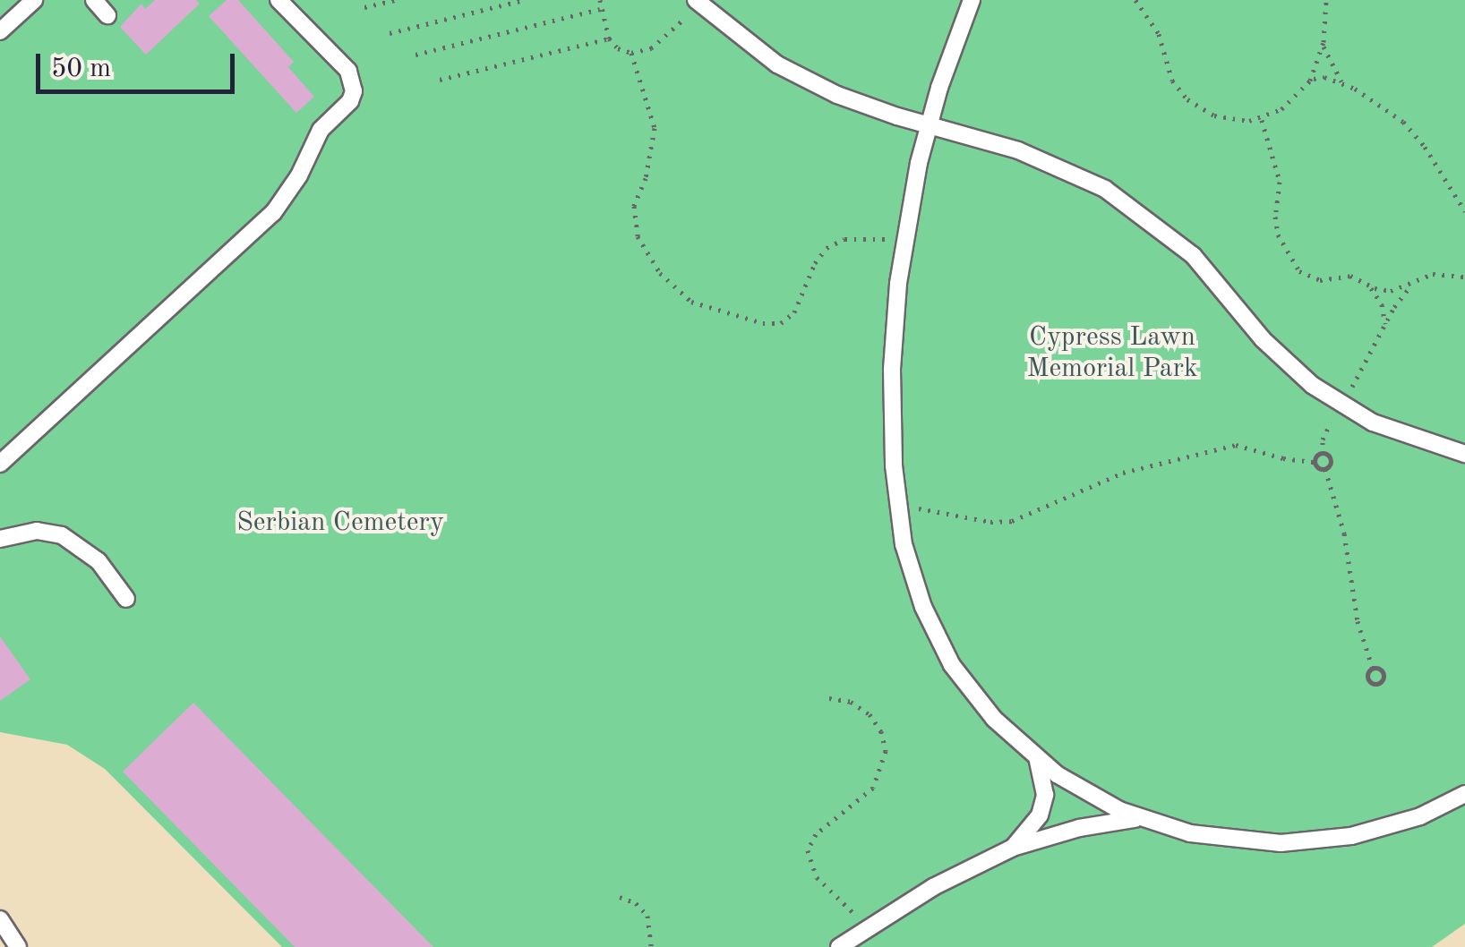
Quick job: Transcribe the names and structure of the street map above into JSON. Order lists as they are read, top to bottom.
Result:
{
  "parks": ["Cypress Lawn Memorial Park", "Serbian Cemetery"],
  "scale_bar": "50 m"
}
